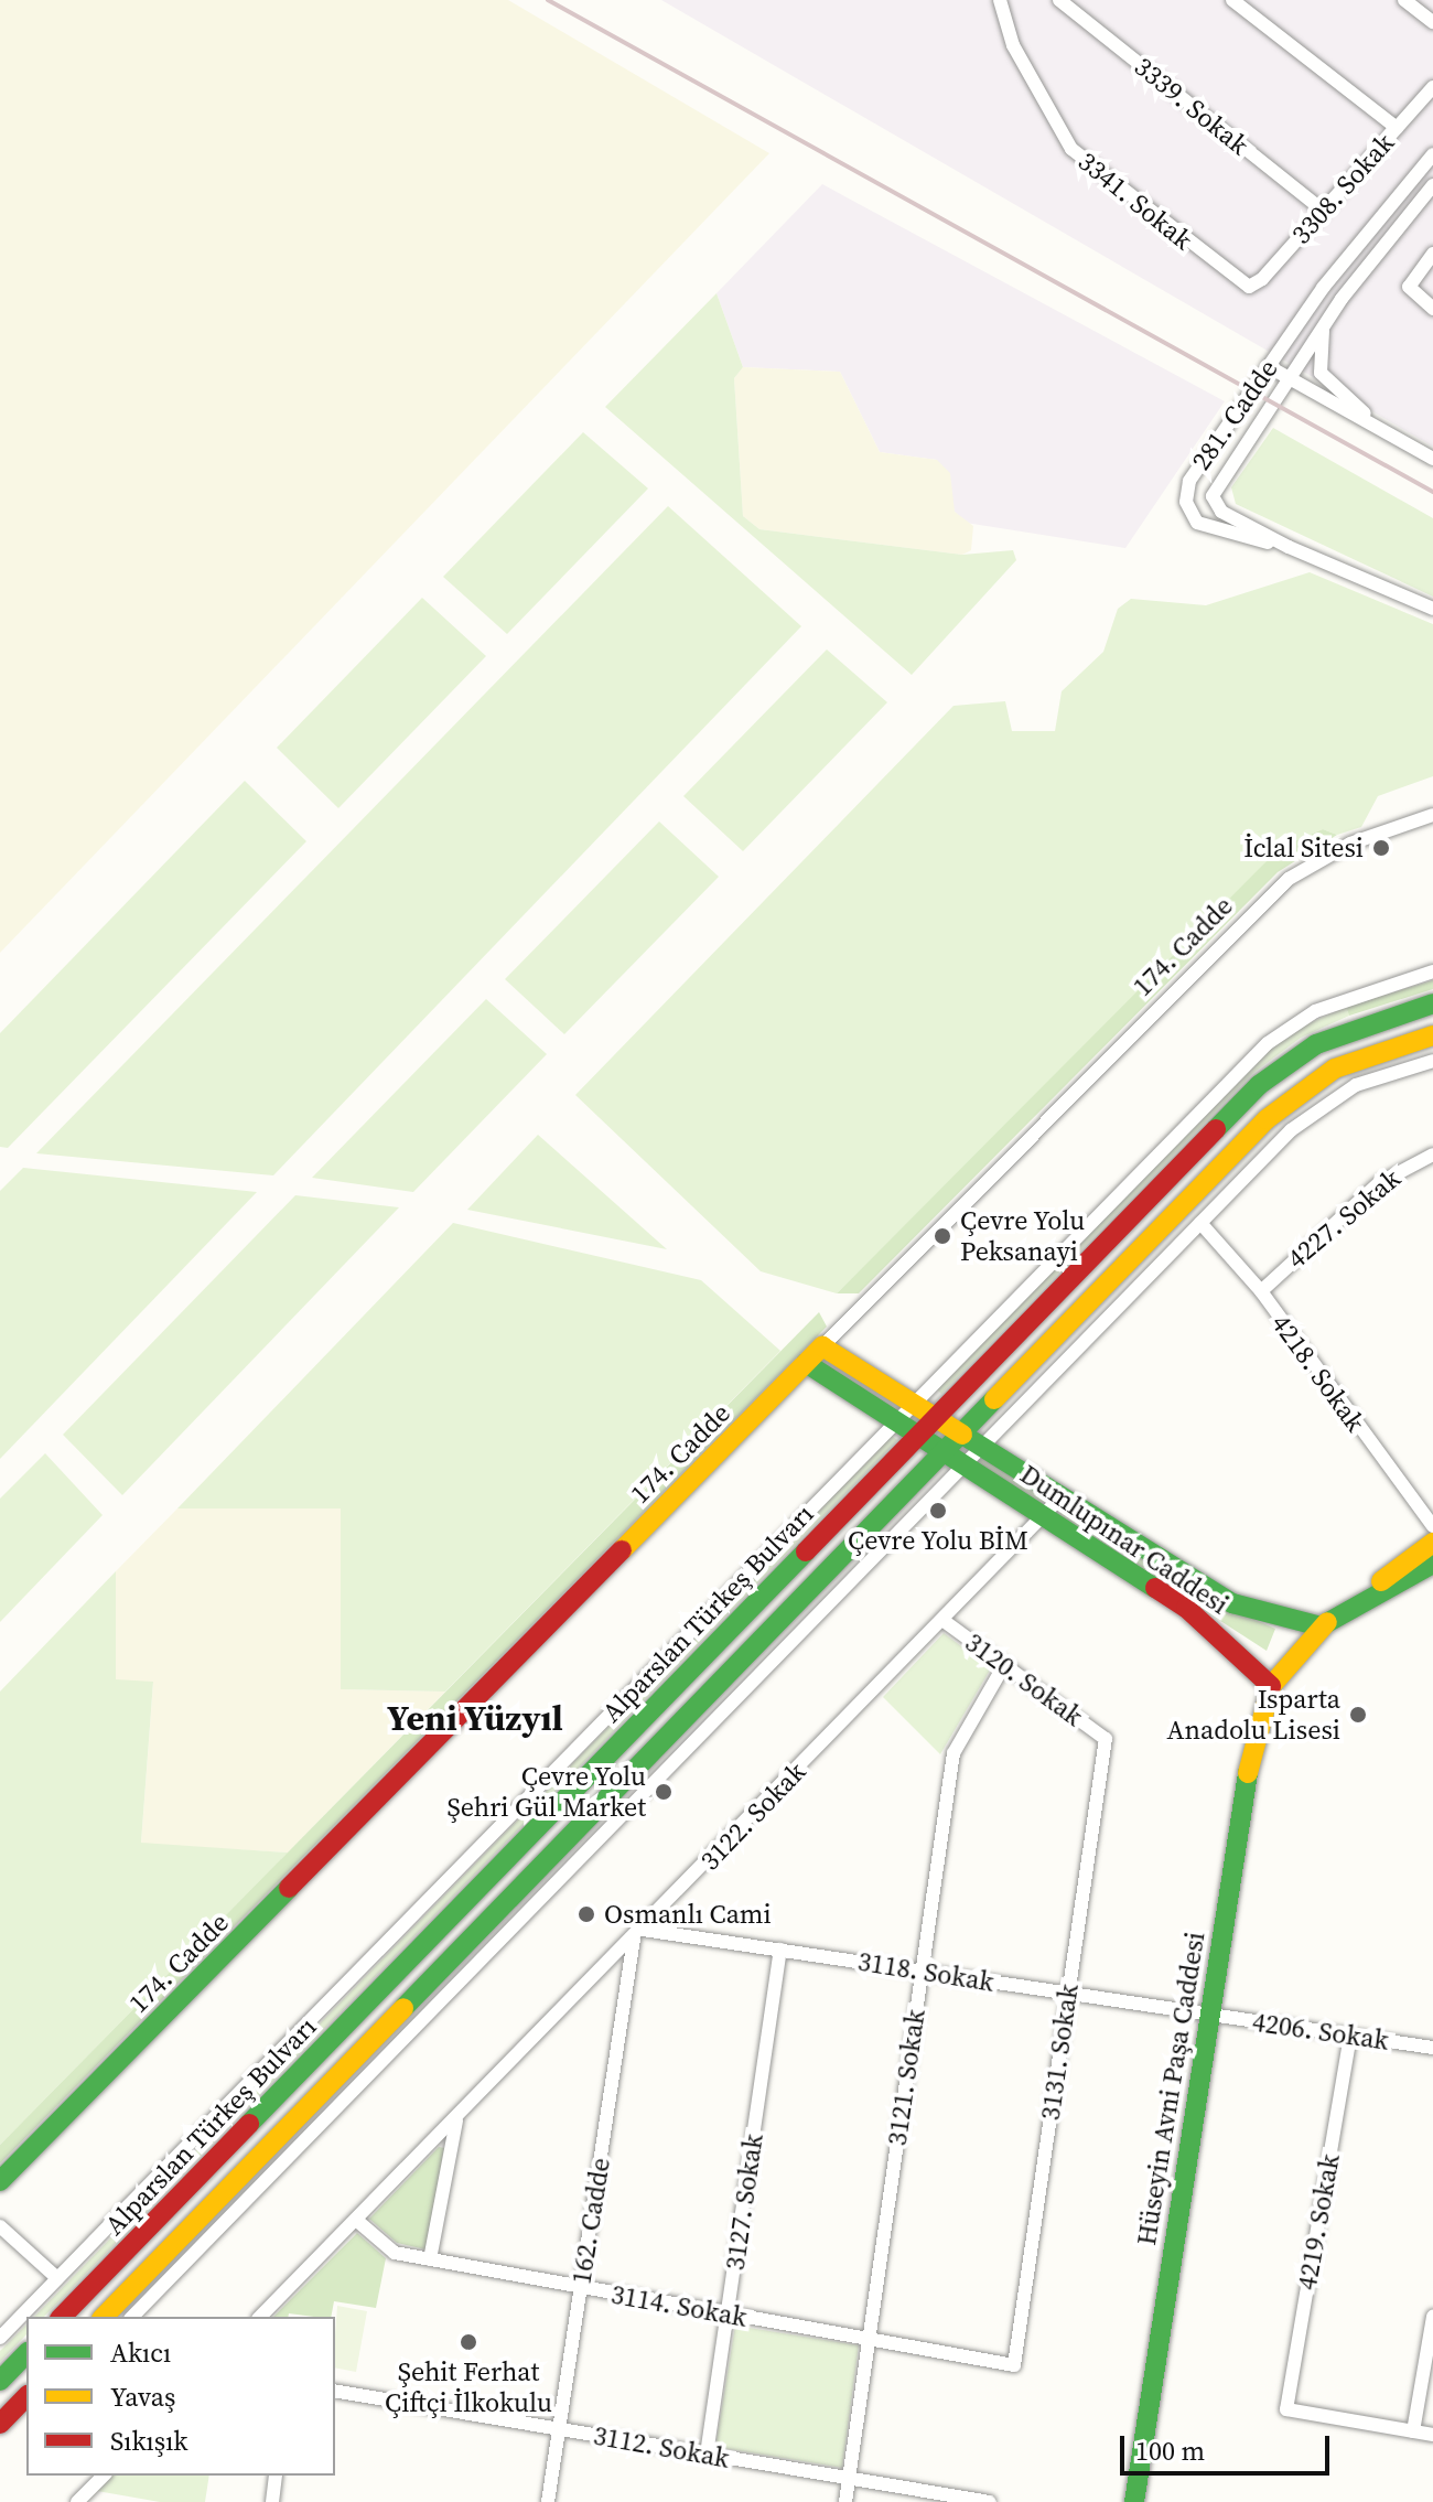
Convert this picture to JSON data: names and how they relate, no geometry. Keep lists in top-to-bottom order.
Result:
{
  "streets": {
    "main road": [
      "174. Cadde",
      "Dumlupınar Caddesi",
      "Alparslan Türkeş Bulvarı",
      "Hüseyin Avni Paşa Caddesi"
    ],
    "street": [
      "3339. Sokak",
      "3308. Sokak",
      "3341. Sokak",
      "281. Cadde",
      "4227. Sokak",
      "4218. Sokak",
      "3120. Sokak",
      "3122. Sokak",
      "3118. Sokak",
      "4206. Sokak",
      "3131. Sokak",
      "3121. Sokak",
      "3127. Sokak",
      "162. Cadde",
      "4219. Sokak",
      "3114. Sokak",
      "3112. Sokak"
    ]
  },
  "crossings": [
    ["3339. Sokak", "3308. Sokak"],
    ["3308. Sokak", "3341. Sokak"],
    ["174. Cadde", "Dumlupınar Caddesi"],
    ["4227. Sokak", "4218. Sokak"],
    ["Dumlupınar Caddesi", "Alparslan Türkeş Bulvarı"],
    ["Dumlupınar Caddesi", "3122. Sokak"],
    ["Dumlupınar Caddesi", "Hüseyin Avni Paşa Caddesi"],
    ["3120. Sokak", "3122. Sokak"],
    ["3120. Sokak", "3131. Sokak"],
    ["3120. Sokak", "3121. Sokak"],
    ["3122. Sokak", "3118. Sokak"],
    ["3122. Sokak", "162. Cadde"],
    ["3122. Sokak", "3114. Sokak"],
    ["3118. Sokak", "4206. Sokak"],
    ["3118. Sokak", "3131. Sokak"],
    ["3118. Sokak", "3121. Sokak"],
    ["3118. Sokak", "Hüseyin Avni Paşa Caddesi"],
    ["3118. Sokak", "3127. Sokak"],
    ["3118. Sokak", "162. Cadde"],
    ["4206. Sokak", "Hüseyin Avni Paşa Caddesi"],
    ["4206. Sokak", "4219. Sokak"],
    ["3131. Sokak", "3114. Sokak"],
    ["3121. Sokak", "3114. Sokak"],
    ["3121. Sokak", "3112. Sokak"],
    ["3127. Sokak", "3114. Sokak"],
    ["3127. Sokak", "3112. Sokak"],
    ["162. Cadde", "3114. Sokak"],
    ["162. Cadde", "3112. Sokak"]
  ],
  "districts": ["Yeni Yüzyıl"],
  "places": [
    "İclal Sitesi",
    "Çevre Yolu Peksanayi",
    "Çevre Yolu BİM",
    "Isparta Anadolu Lisesi",
    "Çevre Yolu Şehri Gül Market",
    "Osmanlı Cami",
    "Şehit Ferhat Çiftçi İlkokulu"
  ],
  "legend": ["Akıcı", "Yavaş", "Sıkışık"],
  "scale_bar": "100 m"
}
